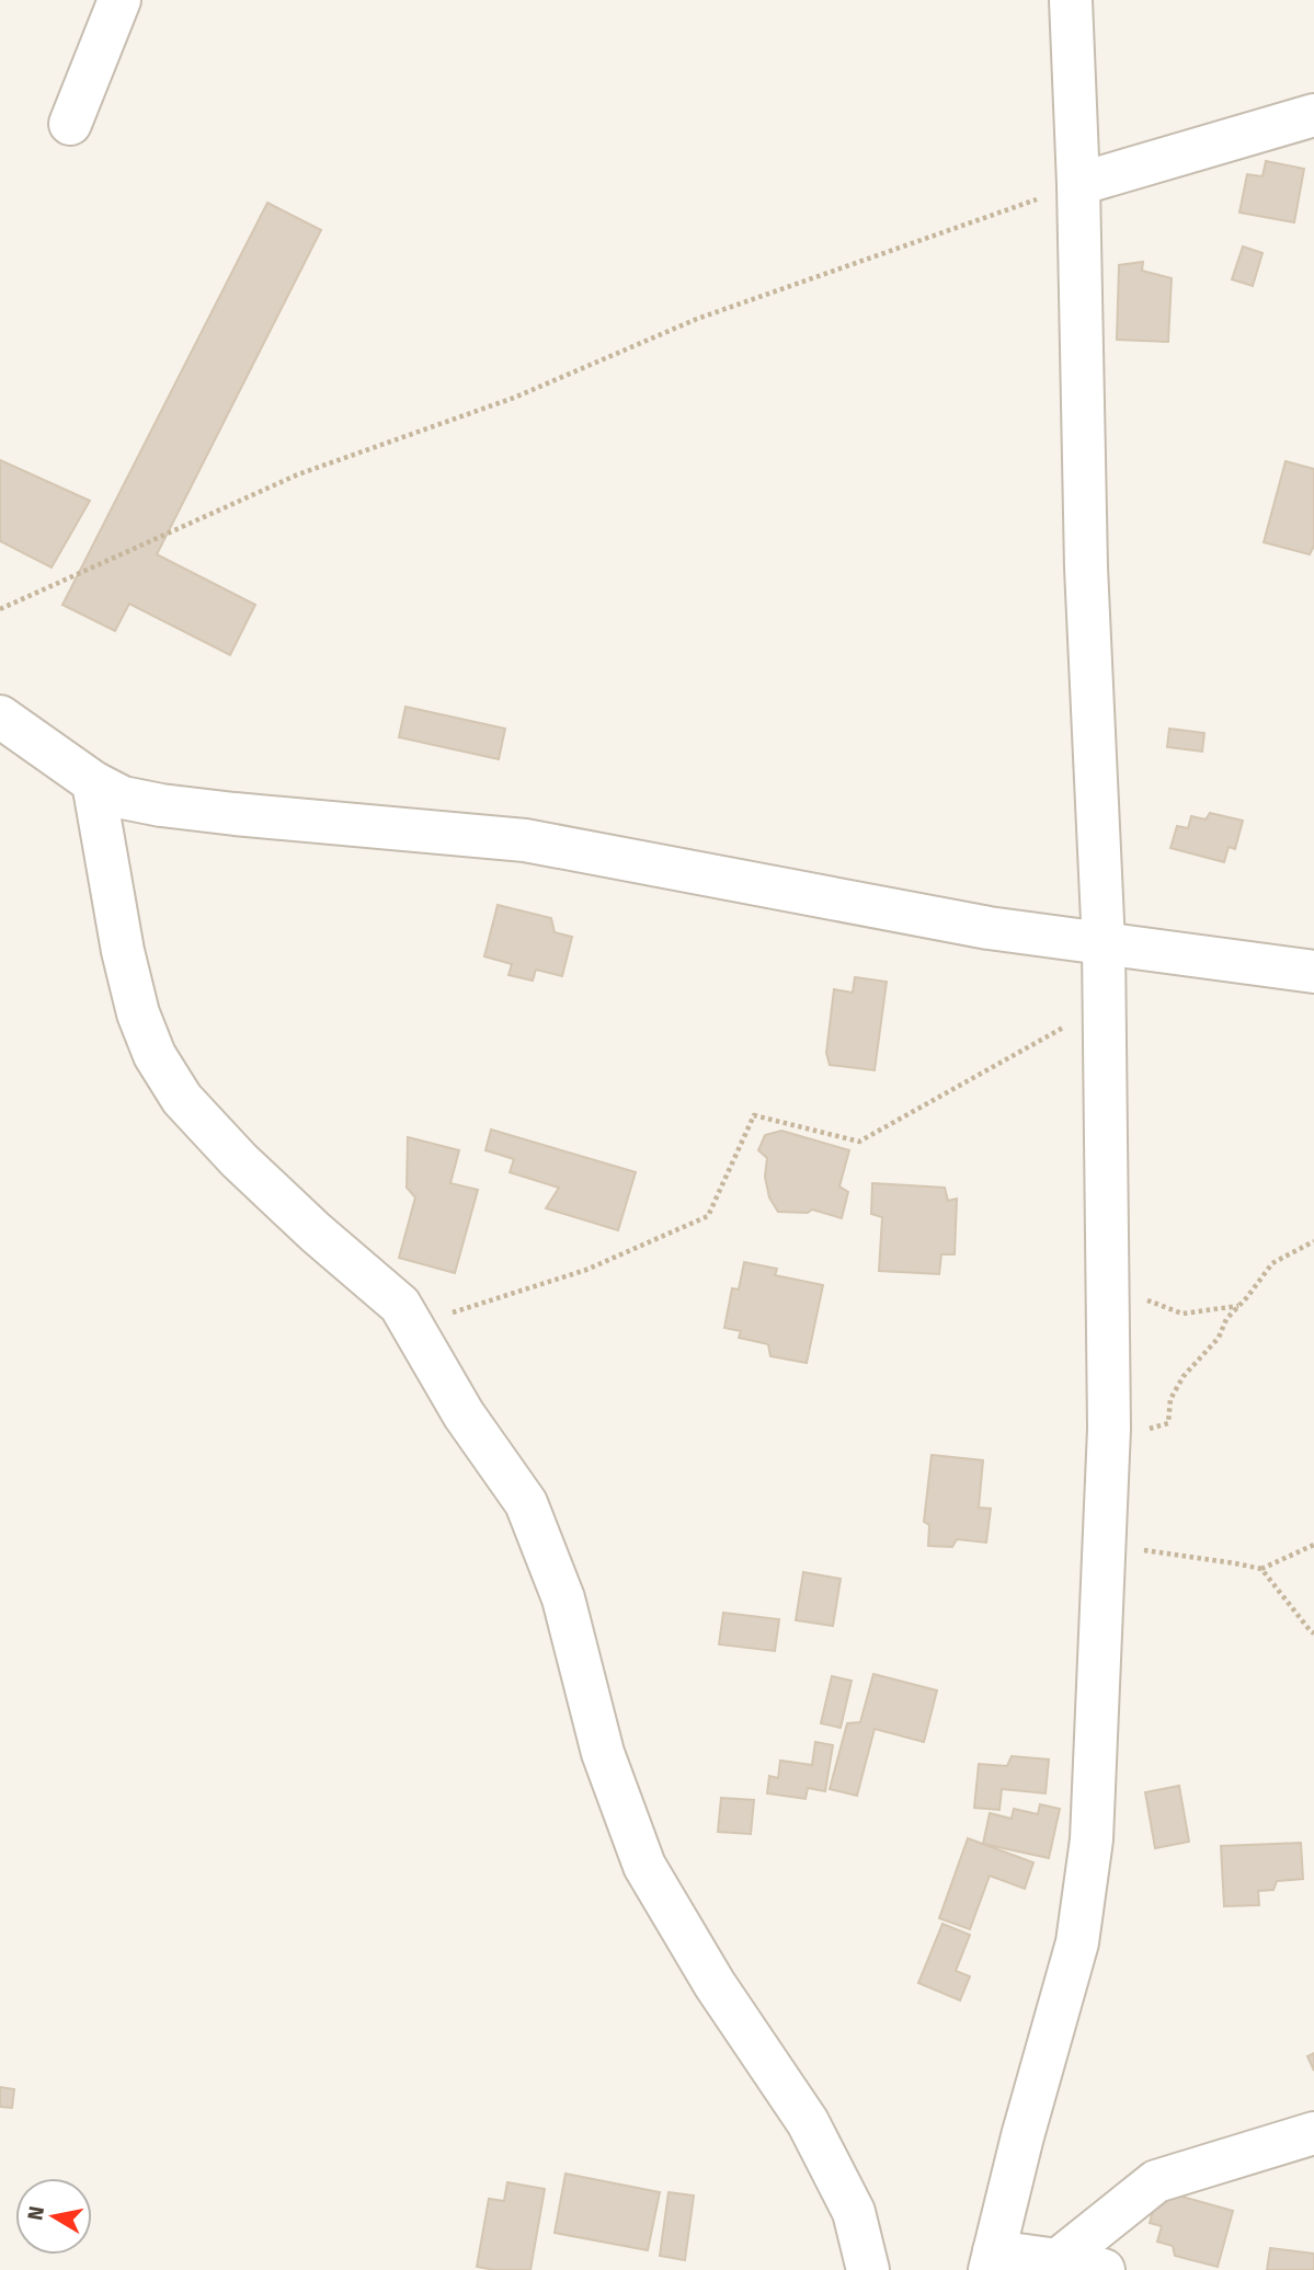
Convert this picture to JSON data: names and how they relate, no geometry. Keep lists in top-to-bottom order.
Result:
{
  "north": "left"
}
